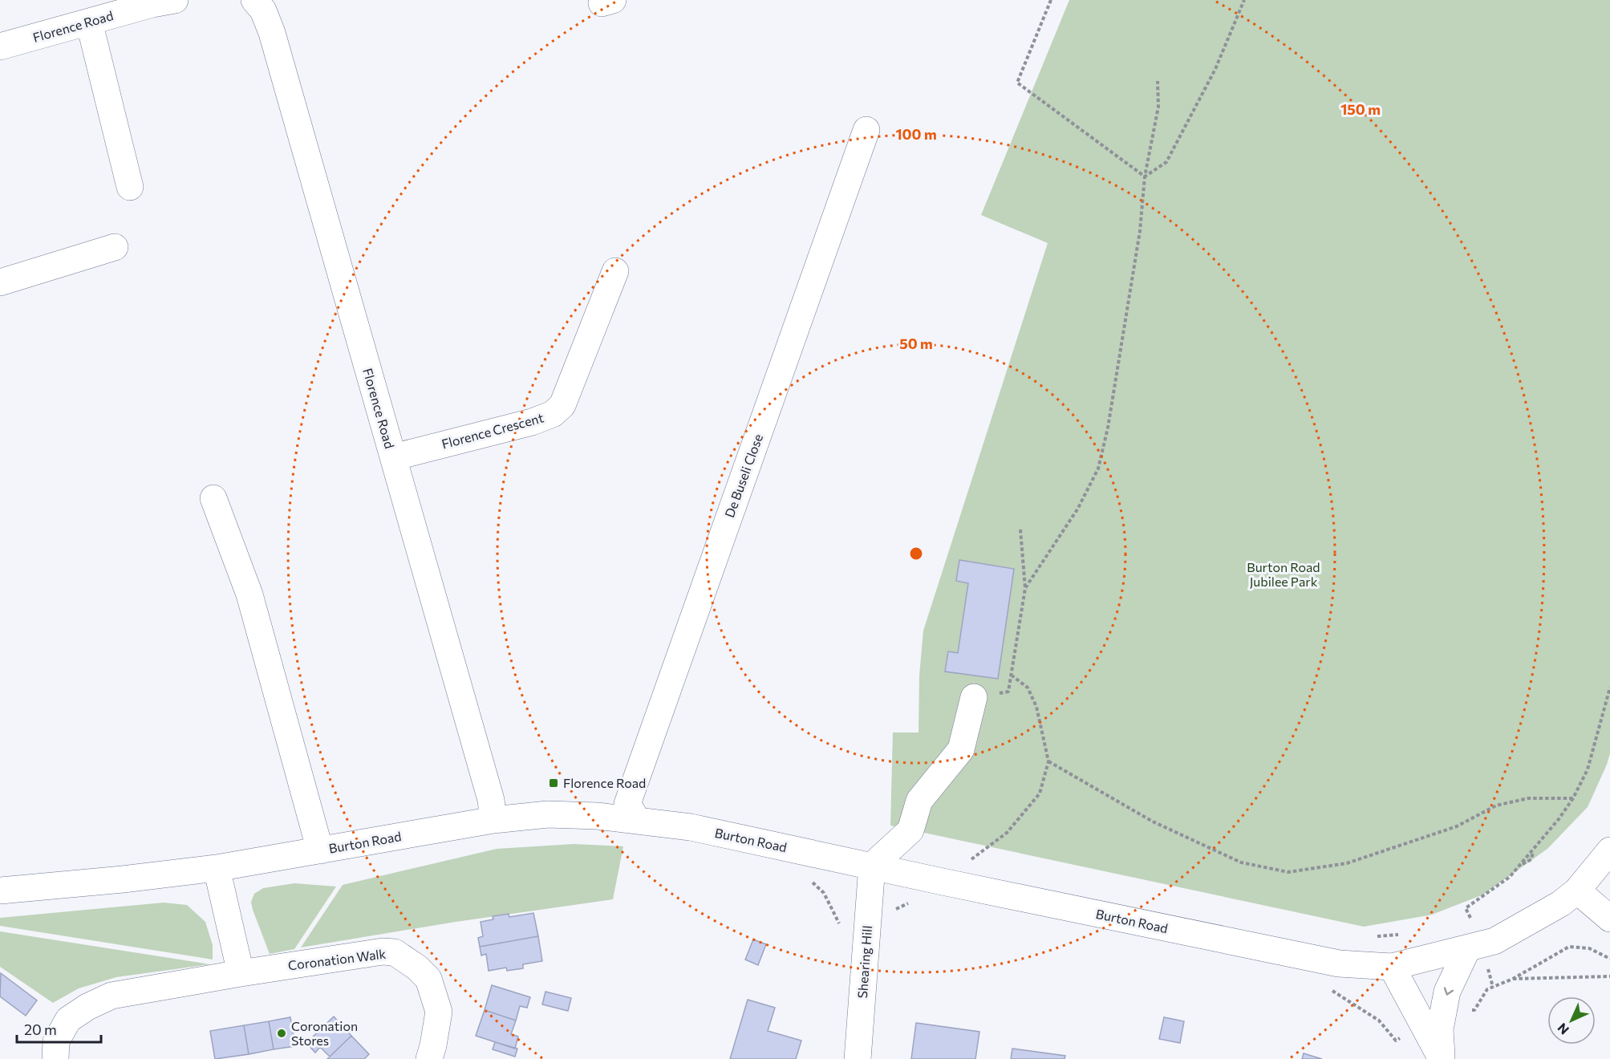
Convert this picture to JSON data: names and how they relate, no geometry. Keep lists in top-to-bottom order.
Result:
{
  "streets": {
    "street": [
      "Florence Road",
      "Florence Crescent",
      "De Buseli Close",
      "Burton Road",
      "Coronation Walk",
      "Shearing Hill"
    ]
  },
  "crossings": [
    ["Florence Road", "Florence Crescent"],
    ["Florence Road", "Burton Road"],
    ["De Buseli Close", "Burton Road"],
    ["Burton Road", "Shearing Hill"]
  ],
  "parks": ["Burton Road Jubilee Park"],
  "places": {
    "transit": ["Florence Road"],
    "other": ["Coronation Stores"]
  },
  "scale_bar": "20 m",
  "north": "bottom left",
  "rings": ["150 m", "100 m", "50 m"]
}
